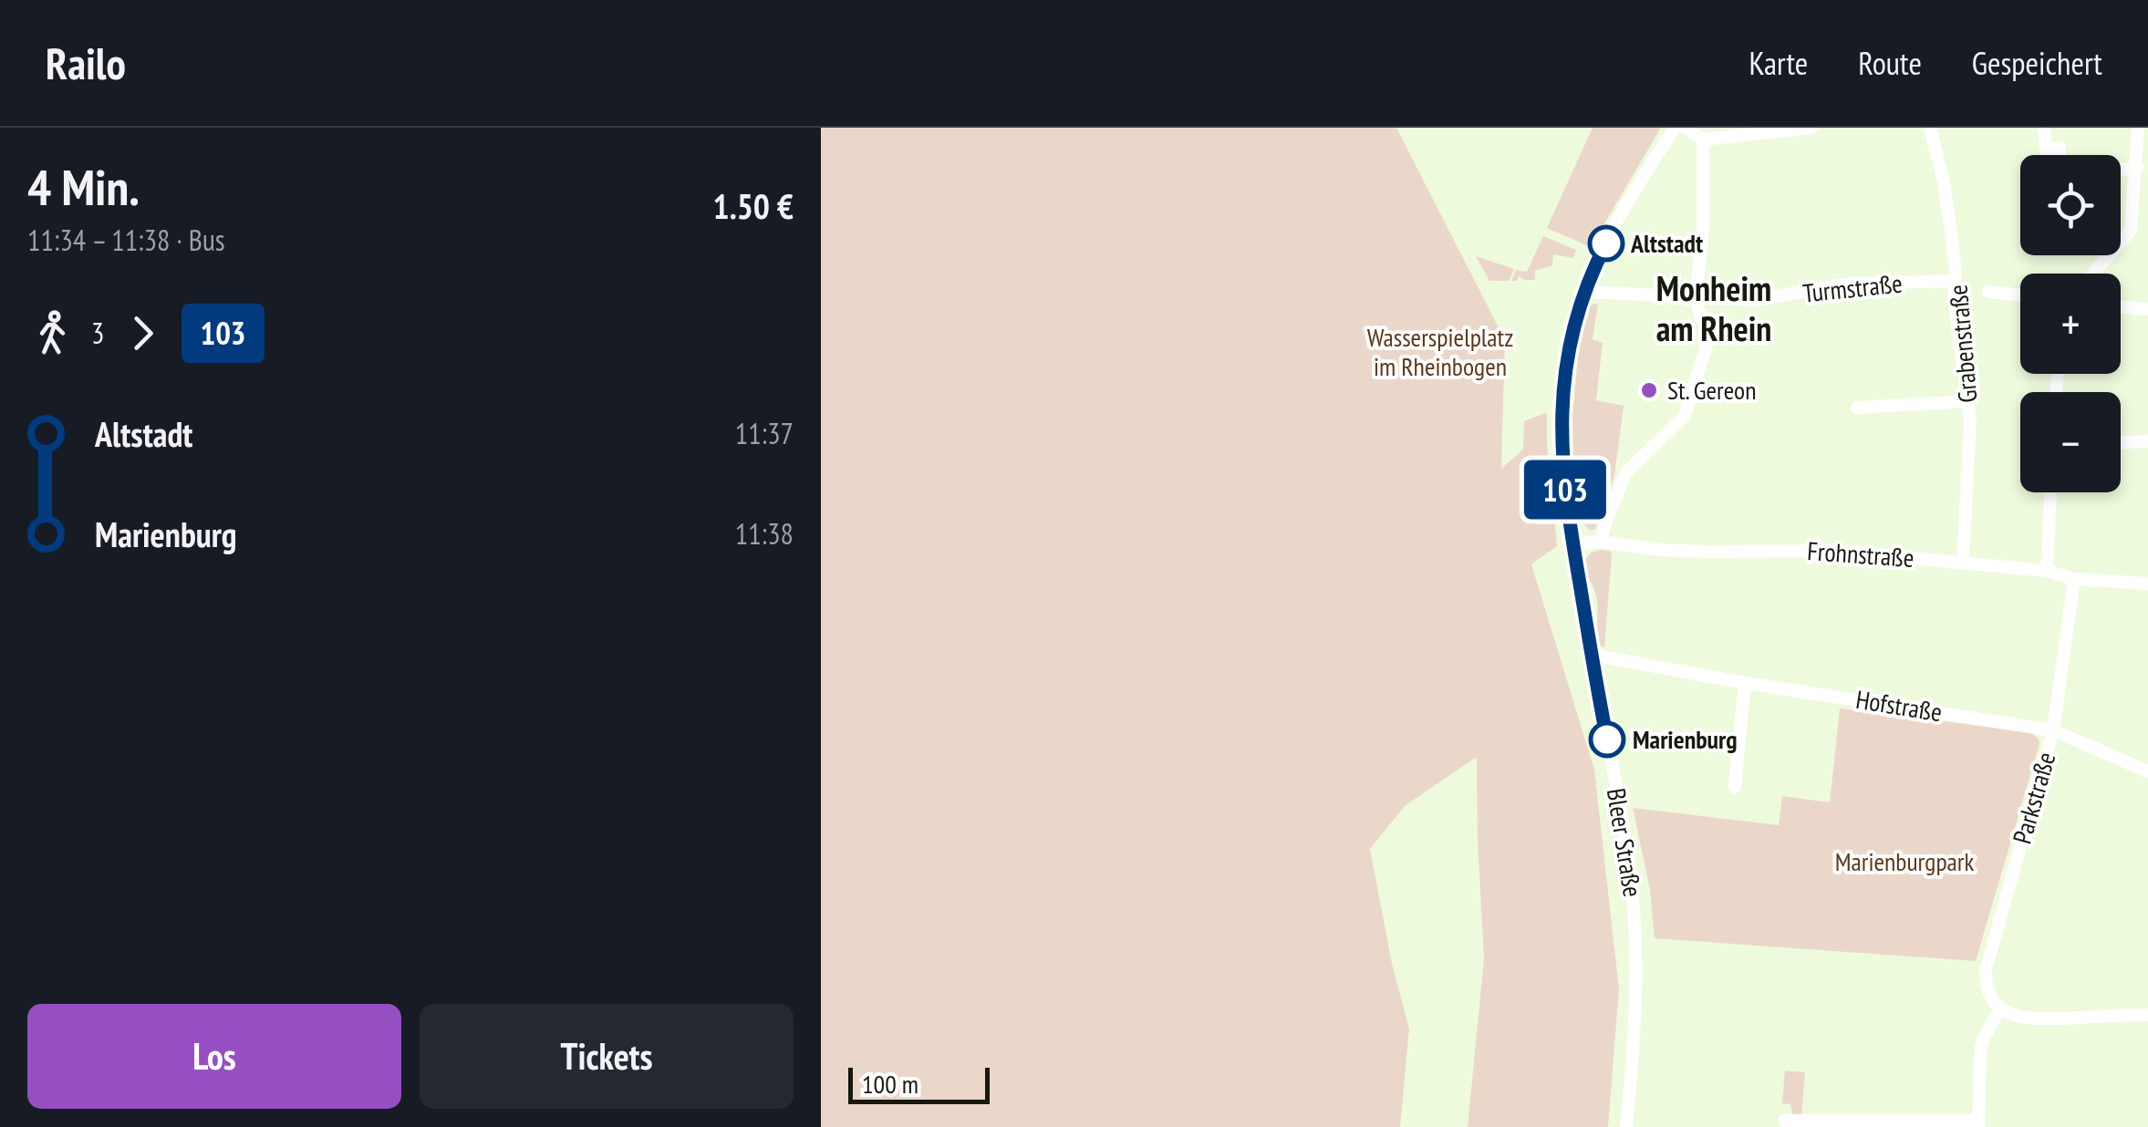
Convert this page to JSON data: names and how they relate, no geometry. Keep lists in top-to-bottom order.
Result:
{
  "streets": {
    "street": [
      "Turmstraße",
      "Grabenstraße",
      "Frohnstraße",
      "Hofstraße",
      "Parkstraße",
      "Bleer Straße"
    ]
  },
  "crossings": [
    ["Turmstraße", "Grabenstraße"],
    ["Turmstraße", "Bleer Straße"],
    ["Grabenstraße", "Frohnstraße"],
    ["Frohnstraße", "Parkstraße"],
    ["Frohnstraße", "Bleer Straße"],
    ["Hofstraße", "Parkstraße"],
    ["Hofstraße", "Bleer Straße"]
  ],
  "districts": ["Monheim am Rhein"],
  "parks": ["Wasserspielplatz im Rheinbogen", "Marienburgpark"],
  "places": ["Altstadt", "St. Gereon", "Marienburg"],
  "lines": ["bus line 103"],
  "scale_bar": "100 m",
  "page": {
    "header": "Railo",
    "nav": ["Karte", "Route", "Gespeichert"],
    "heading": ["4 Min.", "11:34 – 11:38 · Bus", "1.50 €"],
    "on_map": "103",
    "map_buttons": ["+", "−"],
    "legs": ["3", "103"],
    "list": [
      {
        "name": "Altstadt",
        "value": "11:37"
      },
      {
        "name": "Marienburg",
        "value": "11:38"
      }
    ],
    "buttons": ["Los", "Tickets"],
    "scale": "100 m"
  }
}
